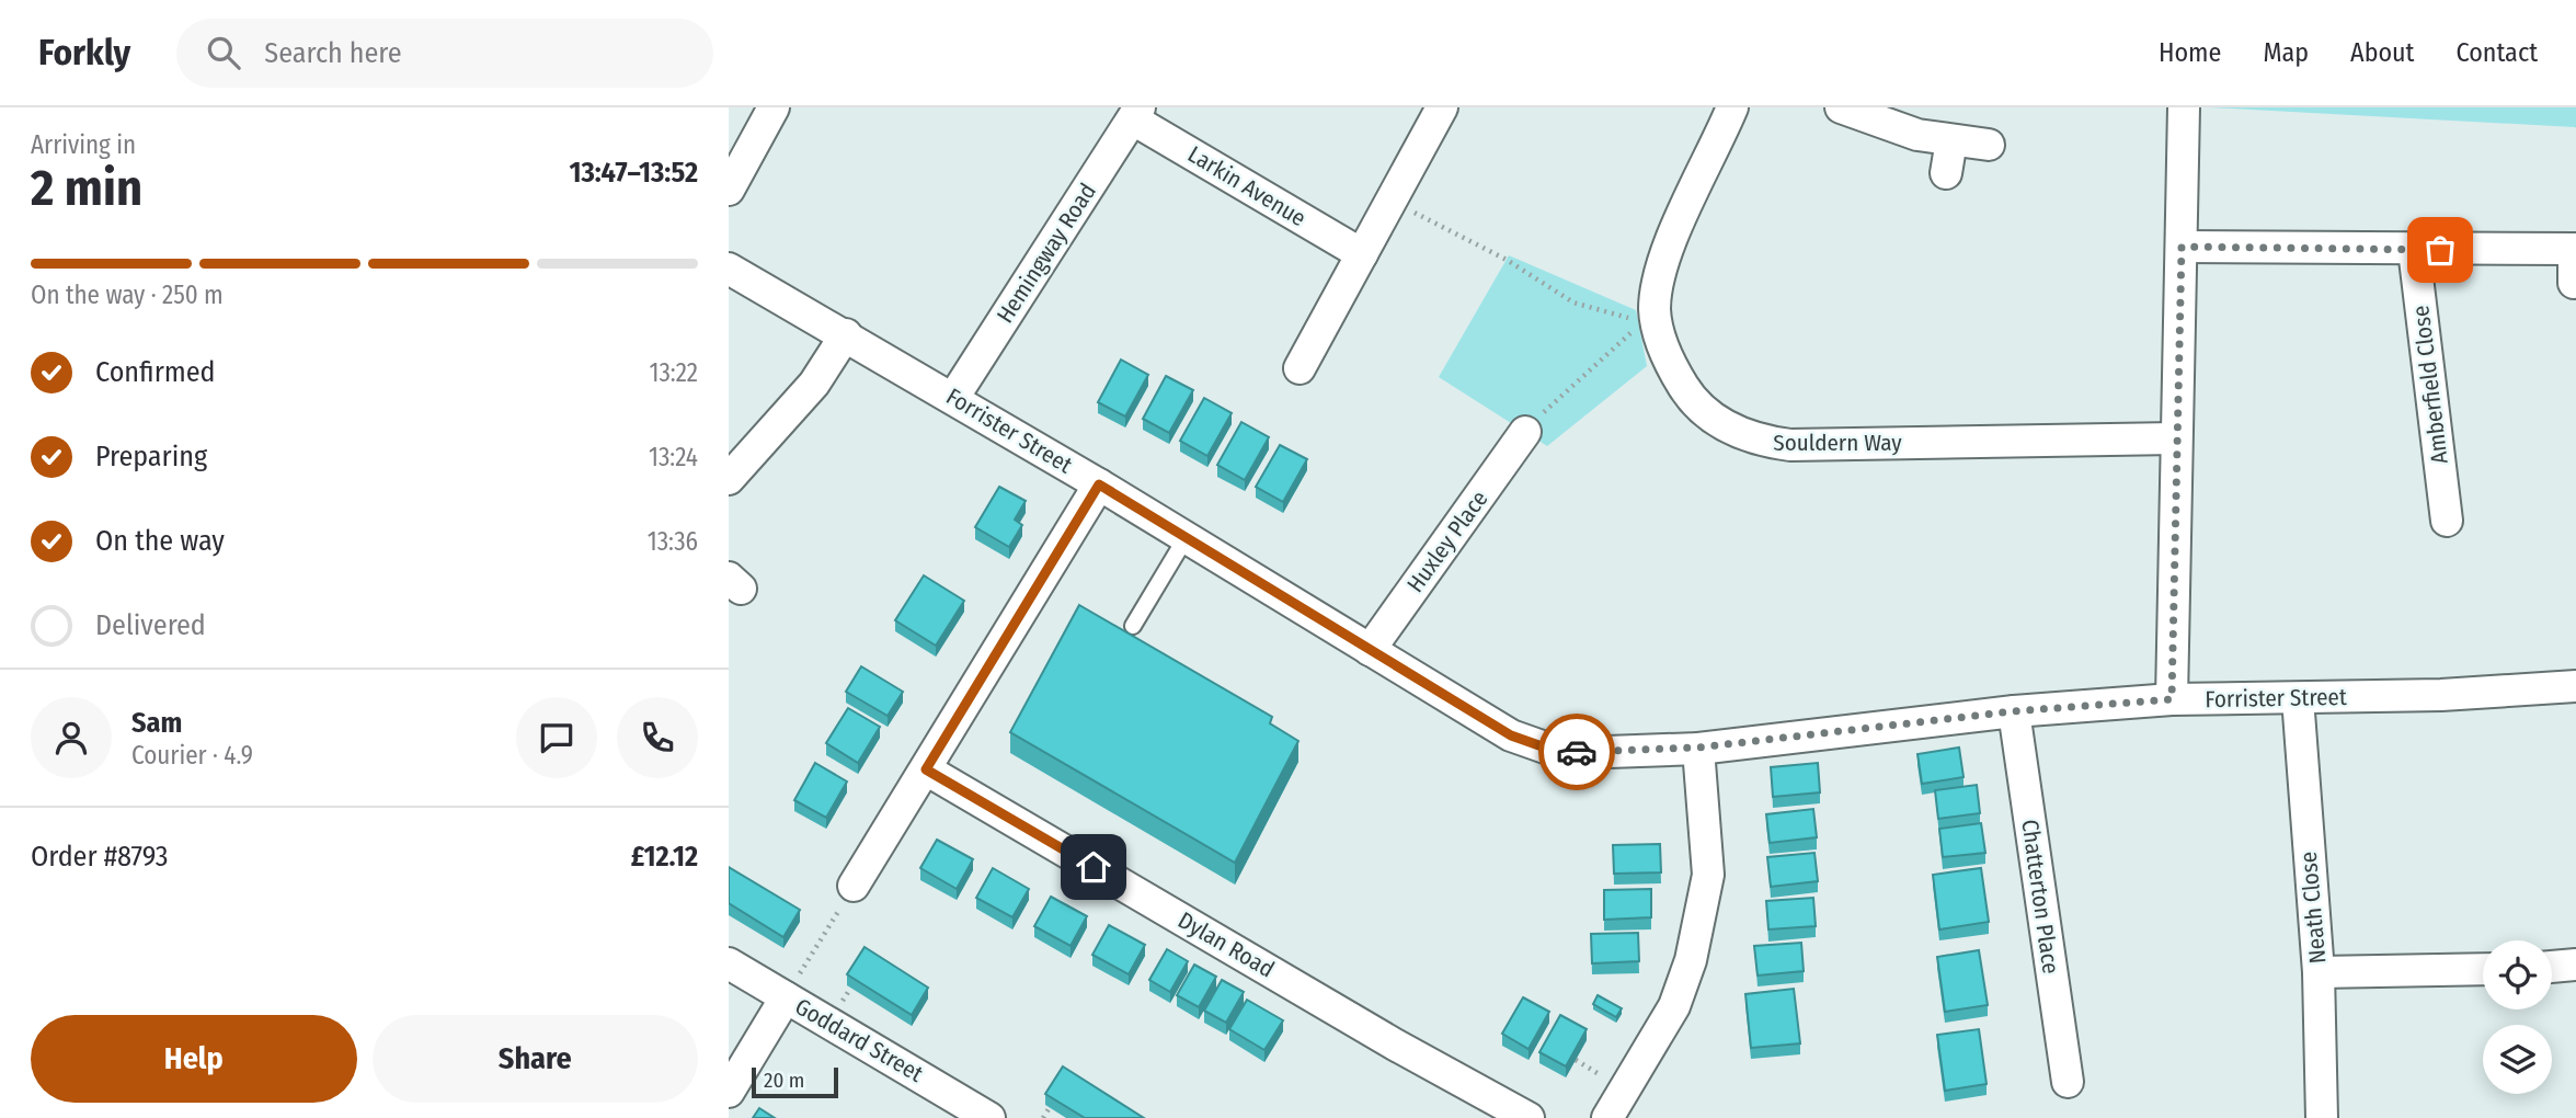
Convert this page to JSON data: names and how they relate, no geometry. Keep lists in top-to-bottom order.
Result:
{
  "streets": {
    "street": [
      "Larkin Avenue",
      "Hemingway Road",
      "Amberfield Close",
      "Forrister Street",
      "Souldern Way",
      "Huxley Place",
      "Chatterton Place",
      "Neath Close",
      "Dylan Road",
      "Goddard Street"
    ]
  },
  "crossings": [
    ["Larkin Avenue", "Hemingway Road"],
    ["Hemingway Road", "Forrister Street"],
    ["Forrister Street", "Huxley Place"],
    ["Forrister Street", "Chatterton Place"],
    ["Forrister Street", "Neath Close"]
  ],
  "scale_bar": "20 m",
  "page": {
    "header": "Forkly",
    "search": "Search here",
    "nav": [
      "Home",
      "Map",
      "About",
      "Contact"
    ],
    "heading": ["2 min", "Arriving in", "13:47–13:52"],
    "panel": [
      "Sam",
      "Courier · 4.9",
      "Order #8793",
      "£12.12"
    ],
    "bar": "On the way · 250 m",
    "list": [
      ["Confirmed", "13:22"],
      ["Preparing", "13:24"],
      ["On the way", "13:36"],
      "Delivered"
    ],
    "buttons": ["Help", "Share"],
    "scale": "20 m"
  }
}
